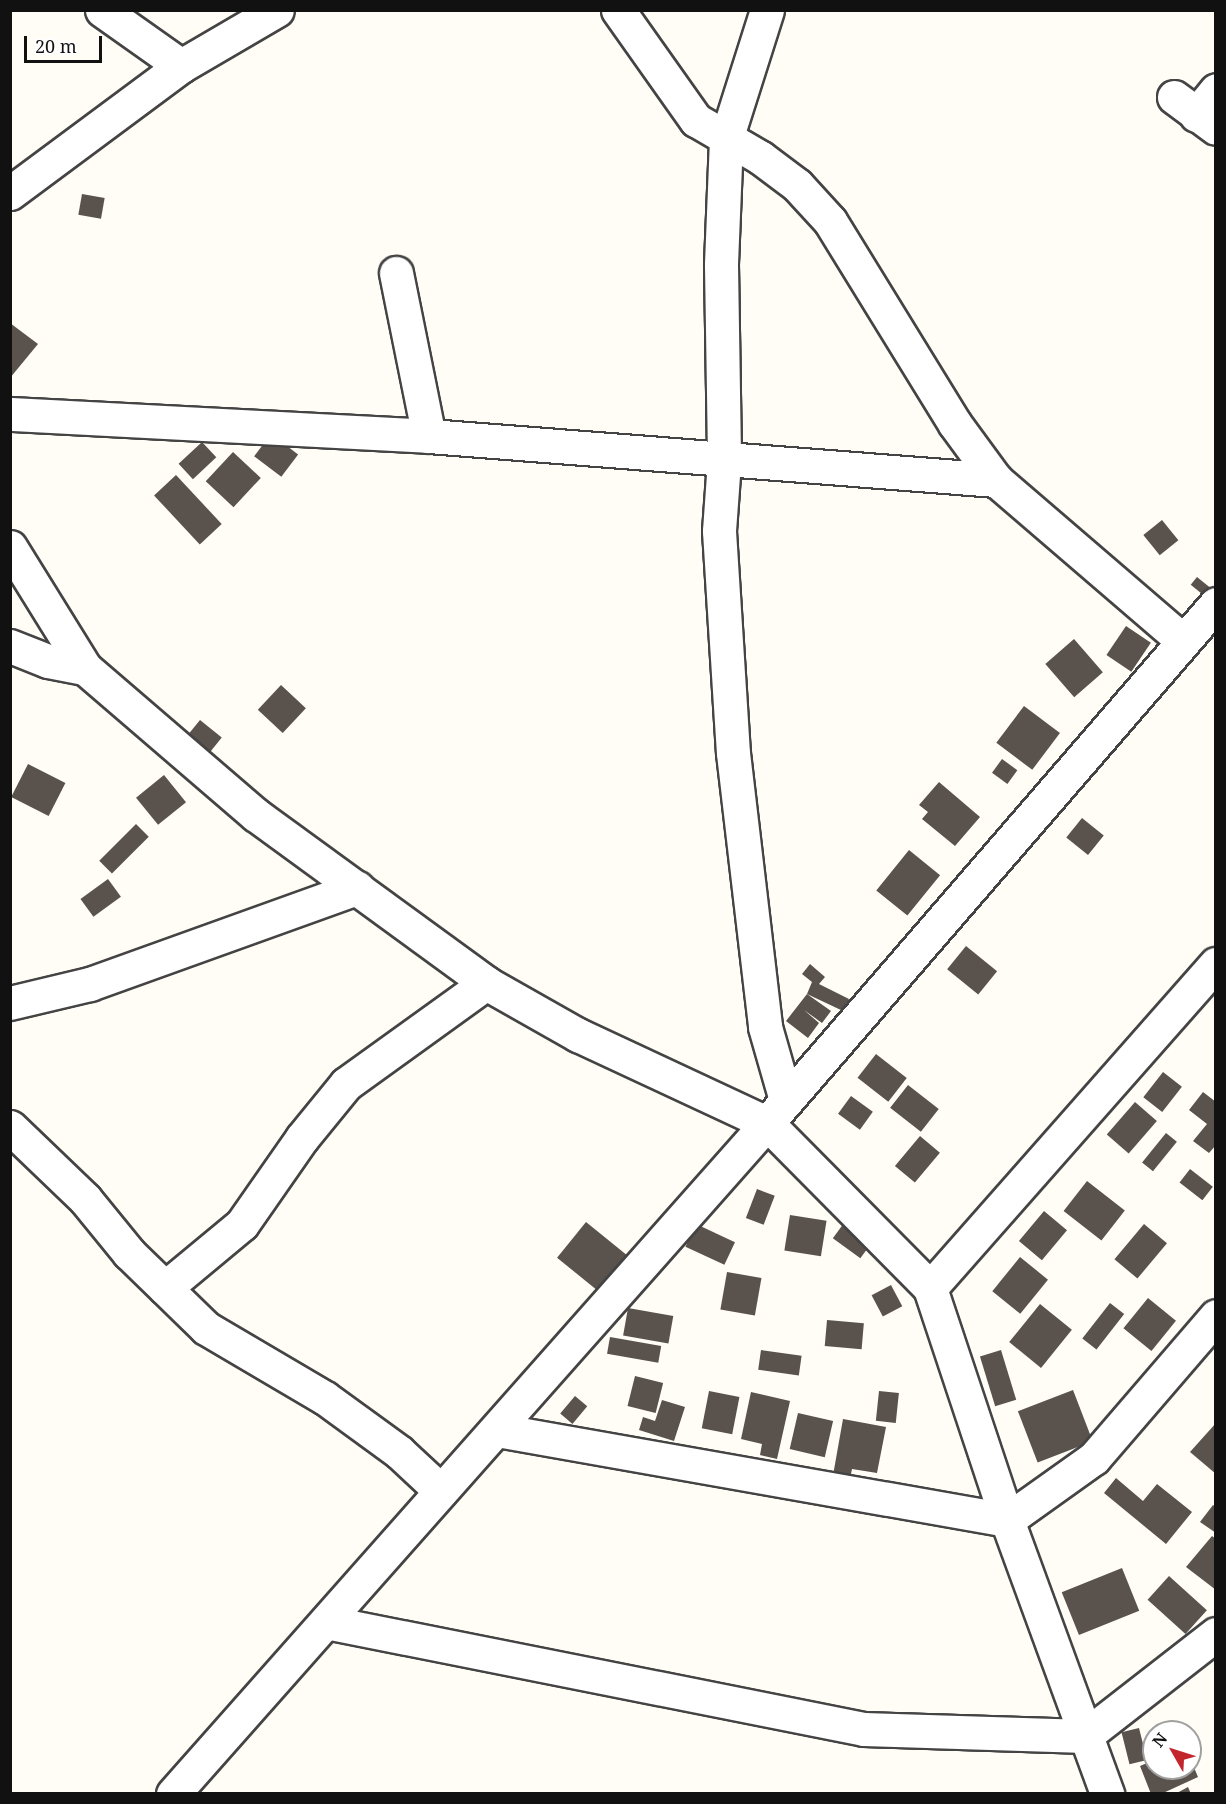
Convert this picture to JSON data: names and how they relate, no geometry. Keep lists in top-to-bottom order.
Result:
{
  "scale_bar": "20 m",
  "north": "top left"
}
